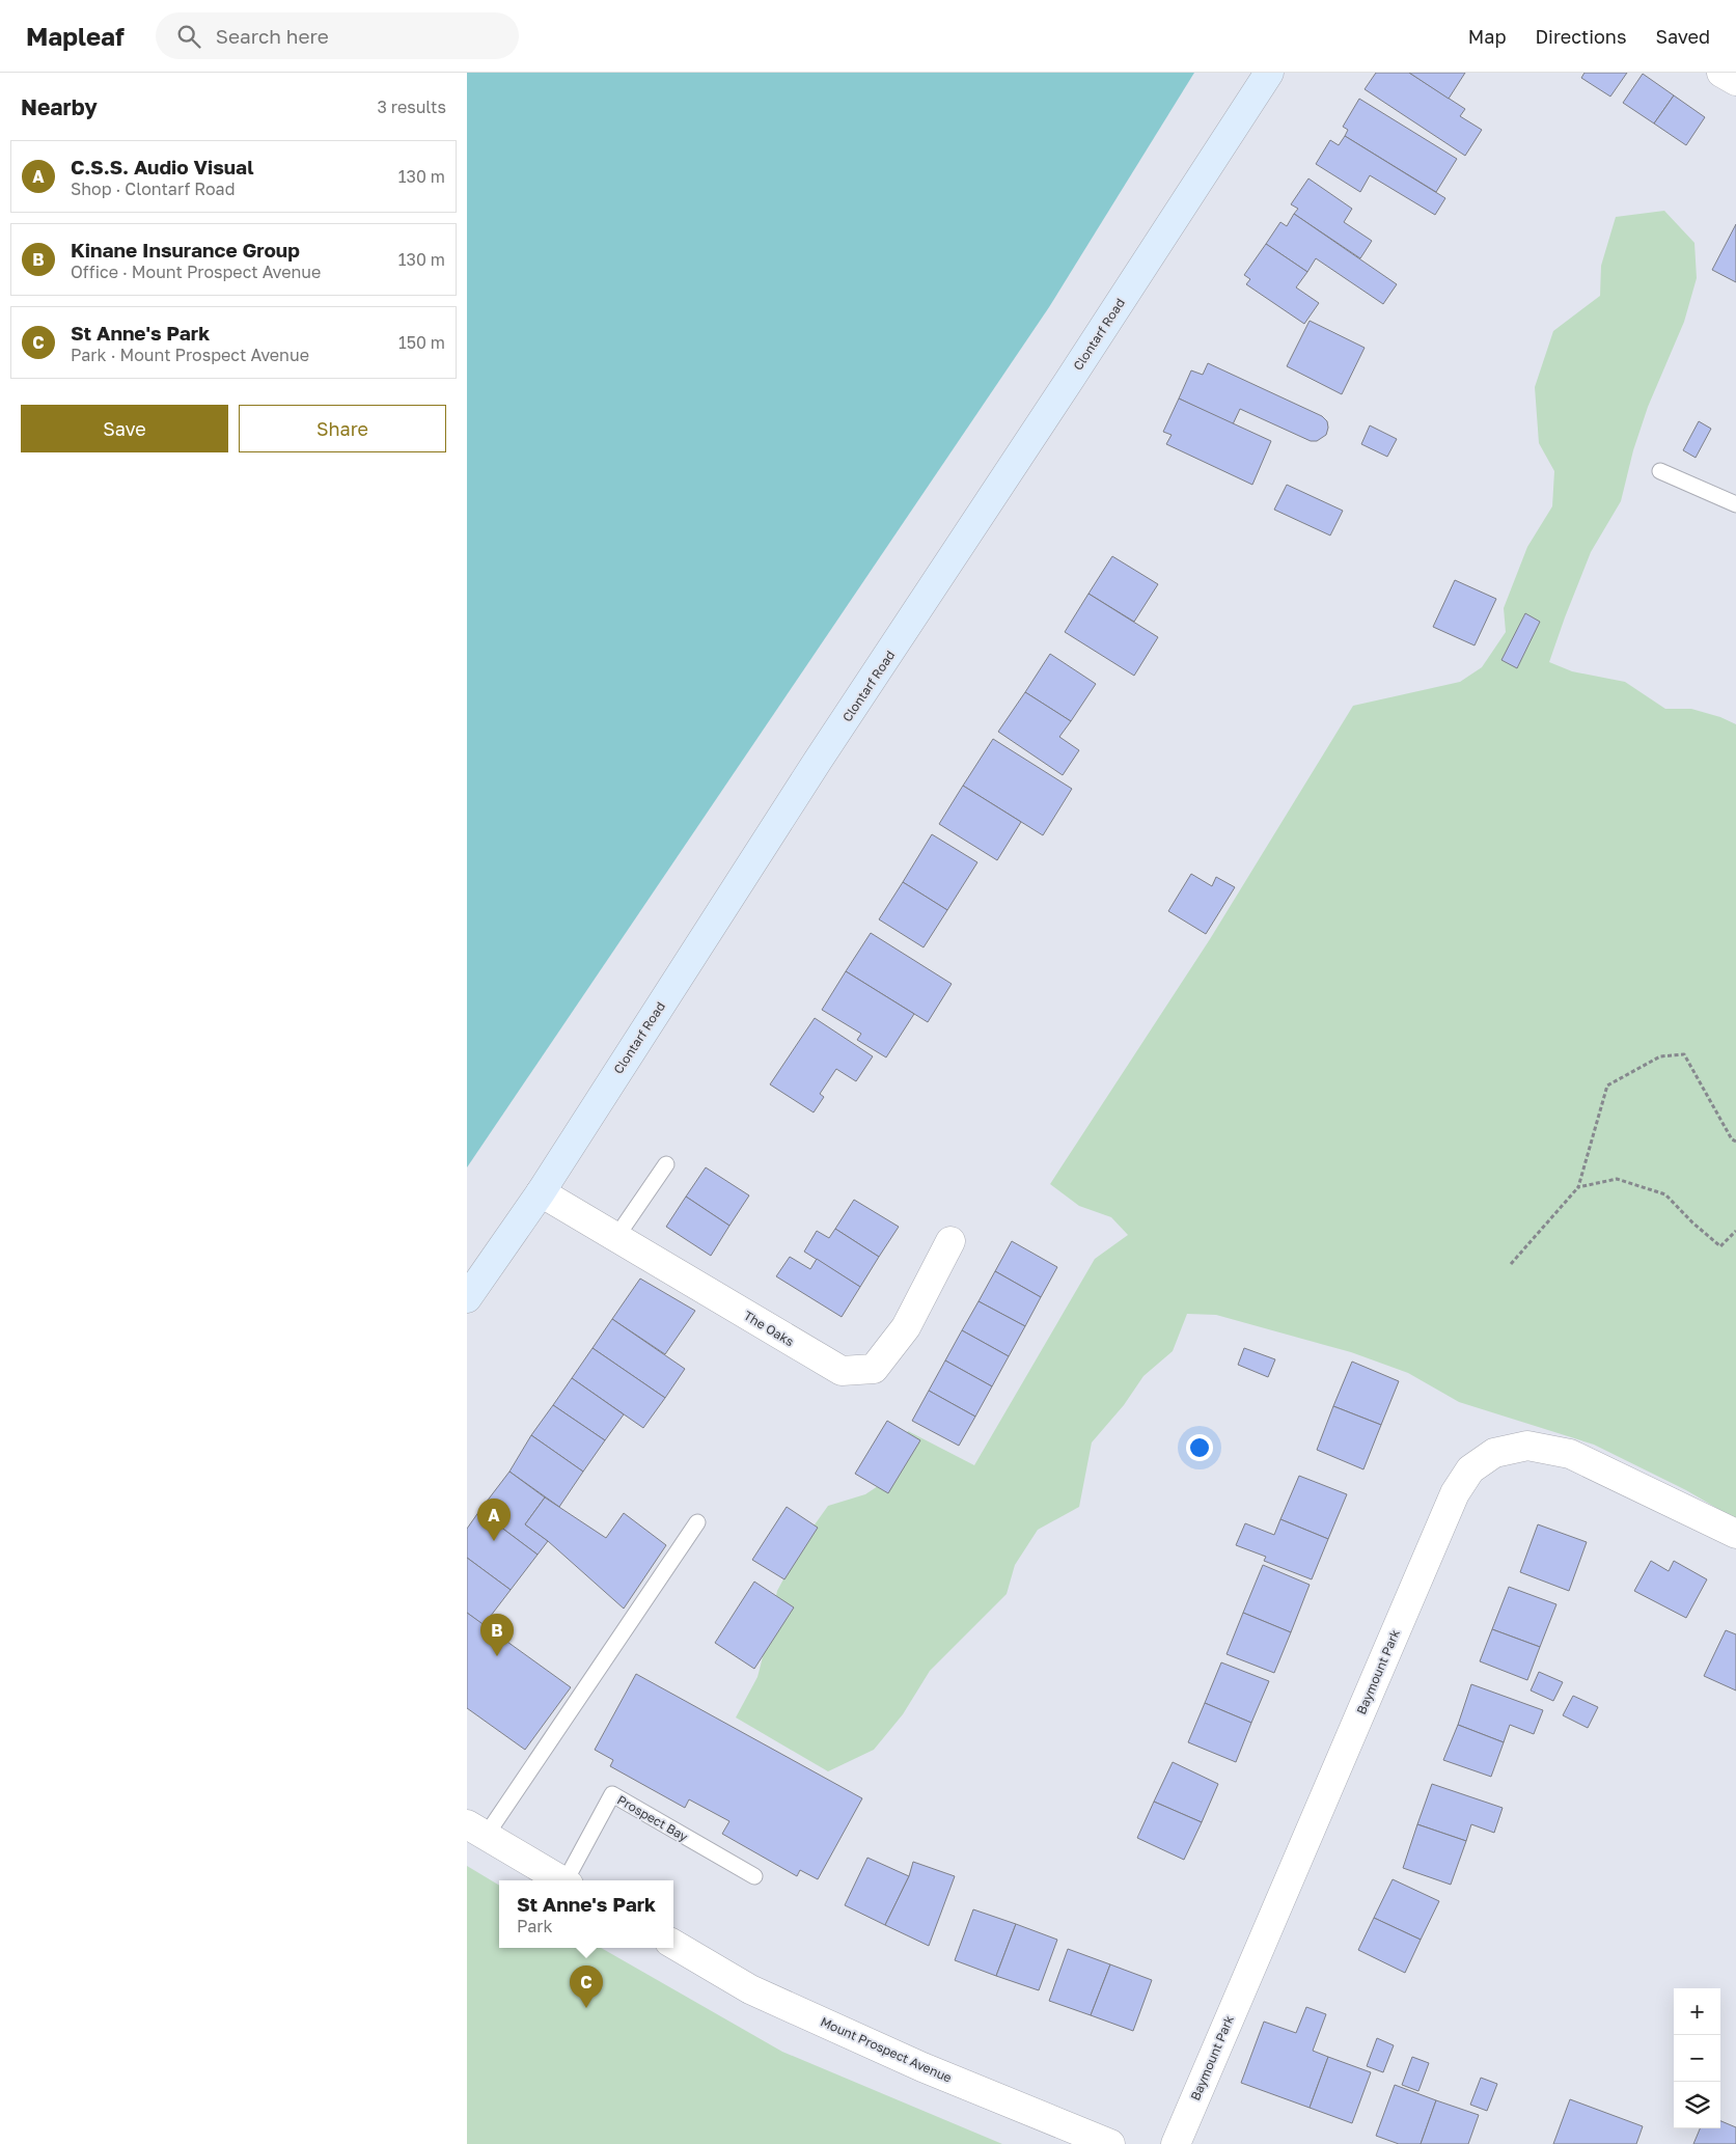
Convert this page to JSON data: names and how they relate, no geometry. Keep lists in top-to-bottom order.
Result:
{
  "streets": {
    "main road": ["Clontarf Road"],
    "street": ["The Oaks", "Baymount Park", "Mount Prospect Avenue"],
    "lane": ["Prospect Bay"]
  },
  "crossings": [
    ["Clontarf Road", "The Oaks"]
  ],
  "page": {
    "header": "Mapleaf",
    "search": "Search here",
    "nav": ["Map", "Directions", "Saved"],
    "heading": ["Nearby", "3 results"],
    "list": [
      {
        "mark": "A",
        "name": "C.S.S. Audio Visual",
        "note": "Shop · Clontarf Road",
        "value": "130 m"
      },
      {
        "mark": "B",
        "name": "Kinane Insurance Group",
        "note": "Office · Mount Prospect Avenue",
        "value": "130 m"
      },
      {
        "mark": "C",
        "name": "St Anne's Park",
        "note": "Park · Mount Prospect Avenue",
        "value": "150 m"
      }
    ],
    "buttons": ["Save", "Share"],
    "pins": ["A", "B", "C"],
    "popup": ["St Anne's Park", "Park"],
    "map_buttons": ["+", "−"]
  }
}
